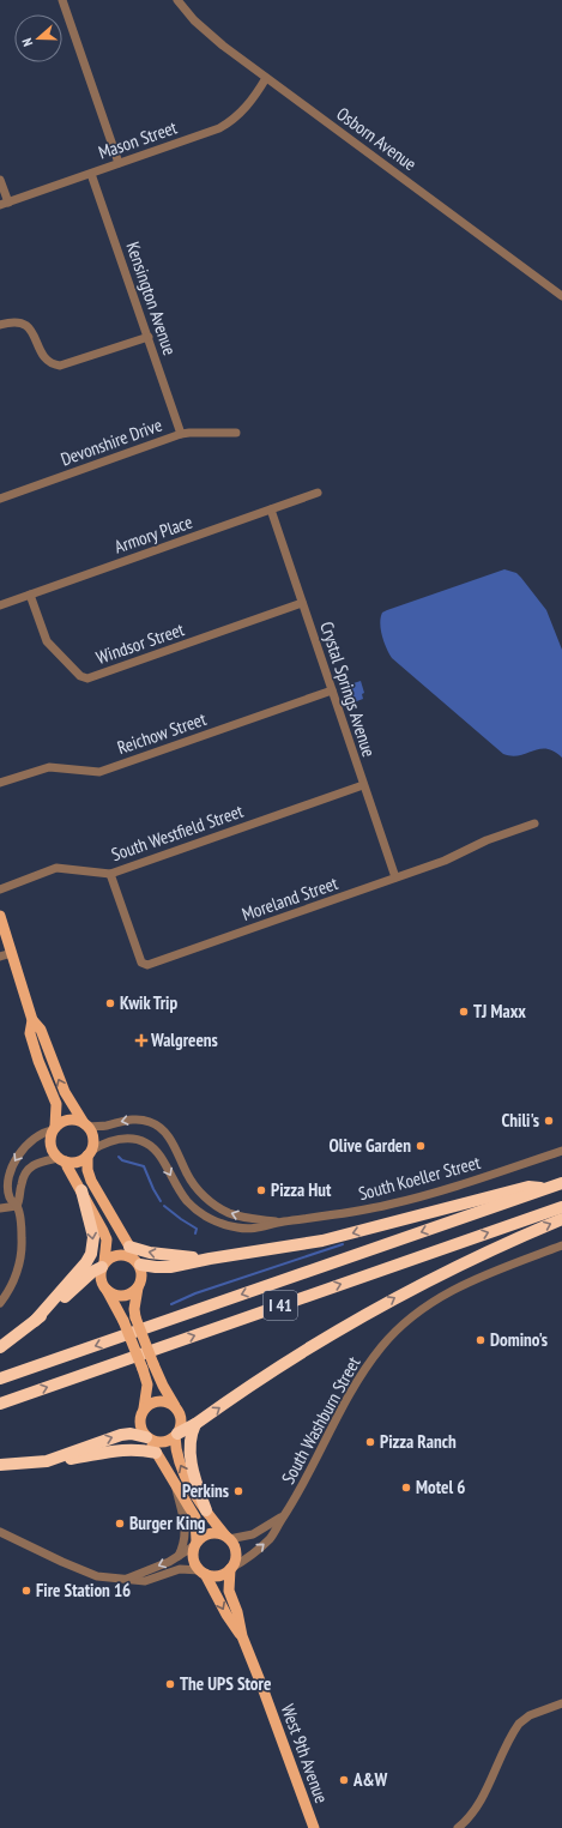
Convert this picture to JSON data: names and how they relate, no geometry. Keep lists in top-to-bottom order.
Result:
{
  "streets": {
    "highway": ["I 41"],
    "main road": ["West 9th Avenue"],
    "street": [
      "Osborn Avenue",
      "Mason Street",
      "Kensington Avenue",
      "Devonshire Drive",
      "Armory Place",
      "Windsor Street",
      "Crystal Springs Avenue",
      "Reichow Street",
      "South Westfield Street",
      "Moreland Street",
      "South Koeller Street",
      "South Washburn Street"
    ]
  },
  "crossings": [
    ["Osborn Avenue", "Mason Street"],
    ["Mason Street", "Kensington Avenue"],
    ["Kensington Avenue", "Devonshire Drive"],
    ["Armory Place", "Windsor Street"],
    ["Armory Place", "Crystal Springs Avenue"],
    ["Windsor Street", "Crystal Springs Avenue"],
    ["Crystal Springs Avenue", "Reichow Street"],
    ["Crystal Springs Avenue", "South Westfield Street"],
    ["Crystal Springs Avenue", "Moreland Street"],
    ["South Westfield Street", "Moreland Street"],
    ["South Washburn Street", "West 9th Avenue"]
  ],
  "places": {
    "other": [
      "Kwik Trip",
      "TJ Maxx",
      "Chili's",
      "Olive Garden",
      "Pizza Hut",
      "Domino's",
      "Pizza Ranch",
      "Motel 6",
      "Perkins",
      "Burger King",
      "Fire Station 16",
      "The UPS Store",
      "A&W"
    ],
    "health": ["Walgreens"]
  },
  "north": "left"
}
